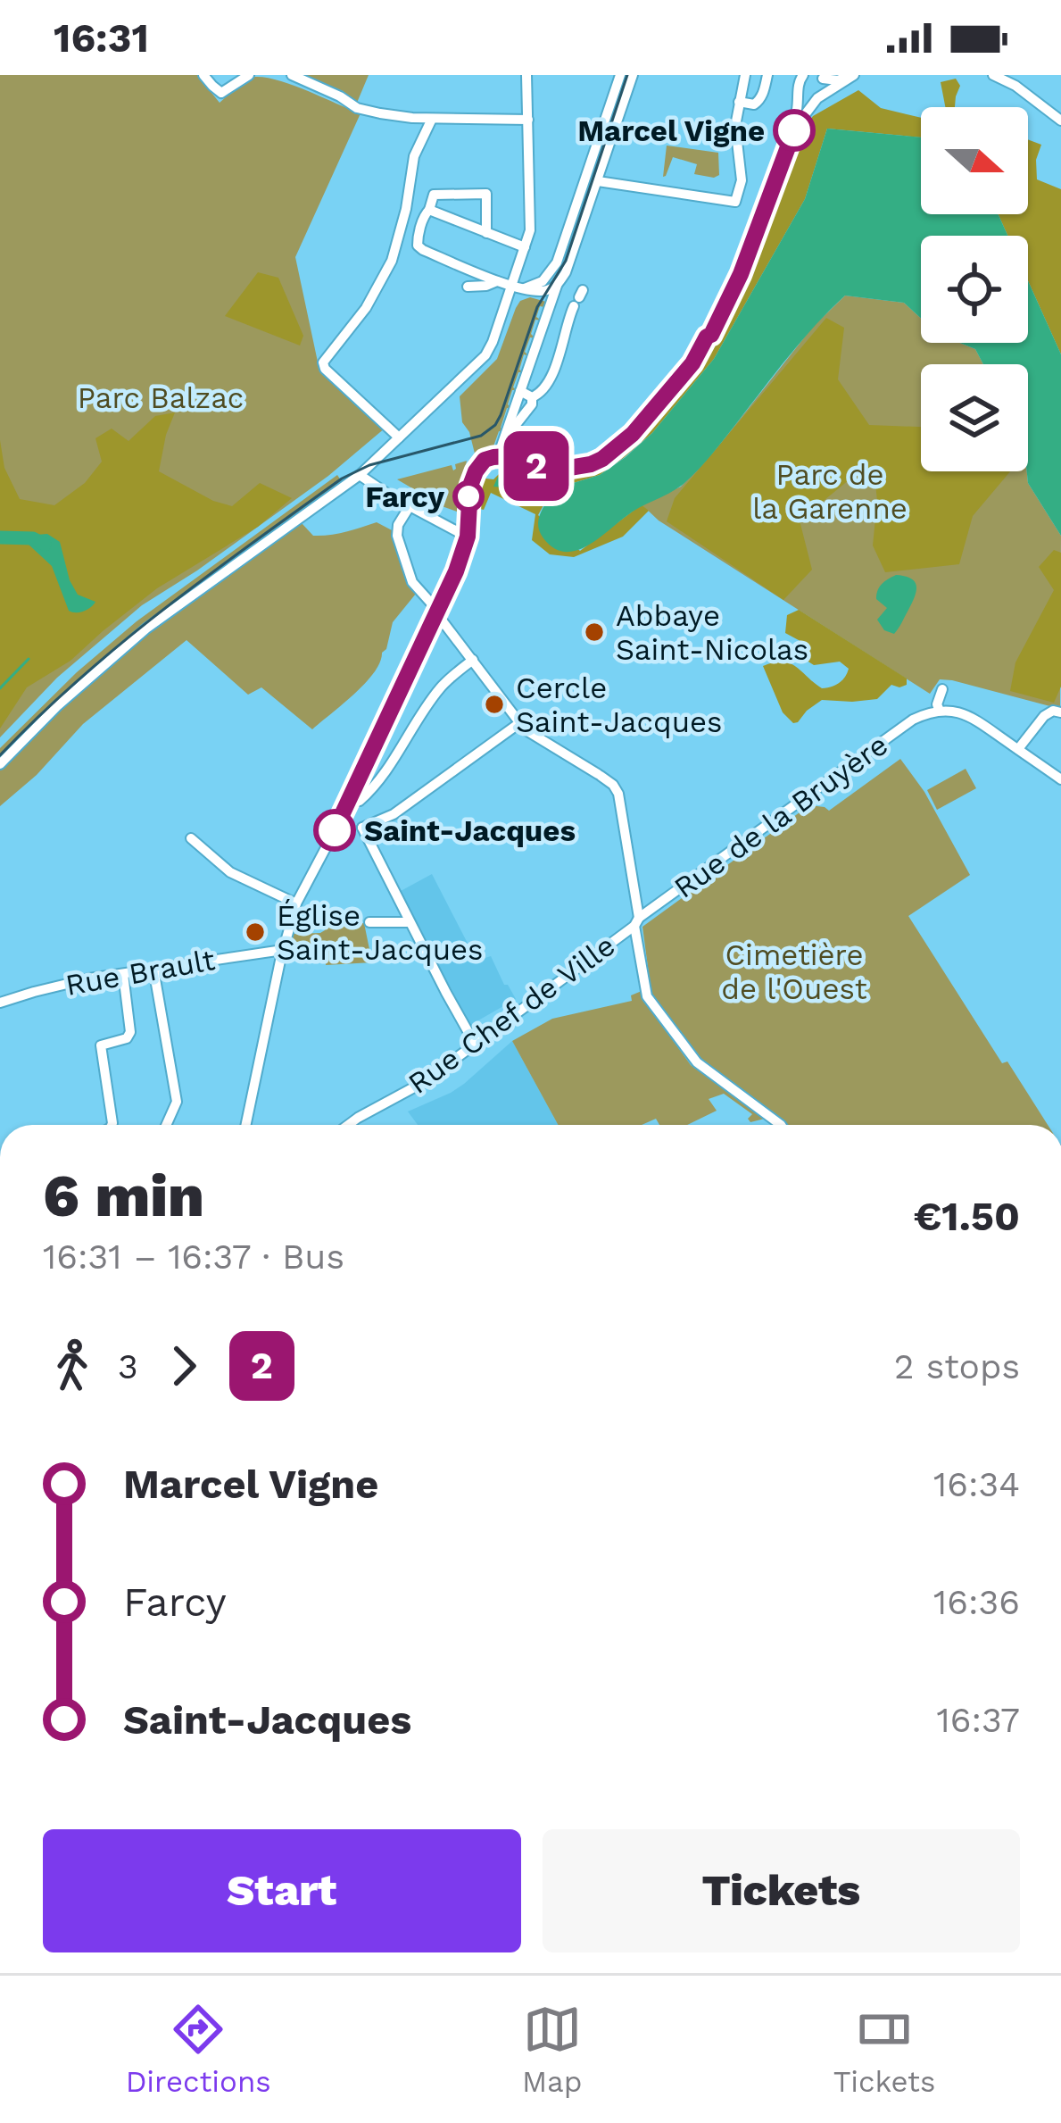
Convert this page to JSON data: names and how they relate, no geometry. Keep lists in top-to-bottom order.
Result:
{
  "streets": {
    "street": ["Rue de la Bruyère", "Rue Brault", "Rue Chef de Ville"]
  },
  "crossings": [
    ["Rue de la Bruyère", "Rue Chef de Ville"]
  ],
  "parks": ["Parc Balzac", "Parc de la Garenne", "Cimetière de l'Ouest"],
  "places": [
    "Marcel Vigne",
    "Farcy",
    "Abbaye Saint-Nicolas",
    "Cercle Saint-Jacques",
    "Saint-Jacques",
    "Église Saint-Jacques"
  ],
  "lines": ["bus line 2"],
  "north": "right",
  "page": {
    "status": "16:31",
    "on_map": "2",
    "heading": ["6 min", "16:31 – 16:37 · Bus", "€1.50"],
    "legs": ["3", "2", "2 stops"],
    "list": [
      {
        "name": "Marcel Vigne",
        "value": "16:34"
      },
      {
        "name": "Farcy",
        "value": "16:36"
      },
      {
        "name": "Saint-Jacques",
        "value": "16:37"
      }
    ],
    "buttons": ["Start", "Tickets"],
    "tabs": ["Directions", "Map", "Tickets"]
  }
}
